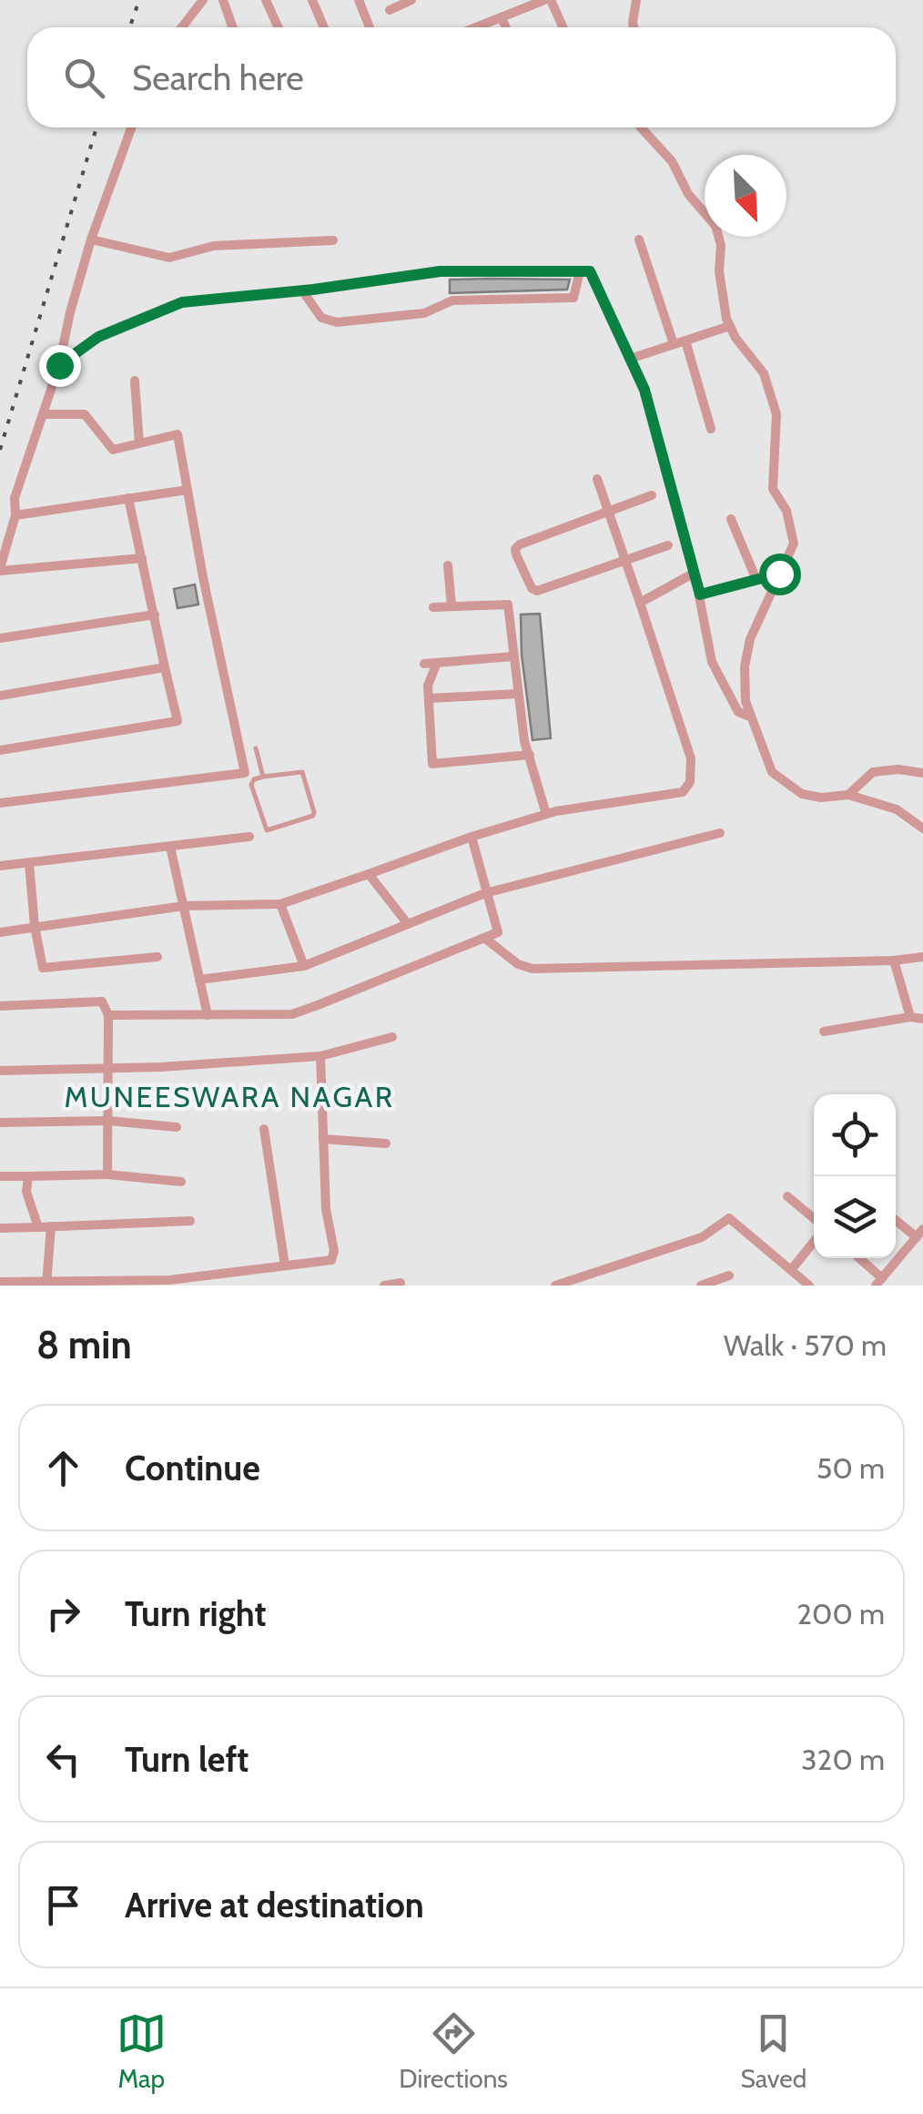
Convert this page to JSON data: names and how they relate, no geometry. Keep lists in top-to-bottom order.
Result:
{
  "districts": ["MUNEESWARA NAGAR"],
  "north": "bottom right",
  "page": {
    "search": "Search here",
    "heading": ["8 min", "Walk · 570 m"],
    "list": [
      ["Continue", "50 m"],
      ["Turn right", "200 m"],
      ["Turn left", "320 m"],
      "Arrive at destination"
    ],
    "nav": ["Map", "Directions", "Saved"]
  }
}
